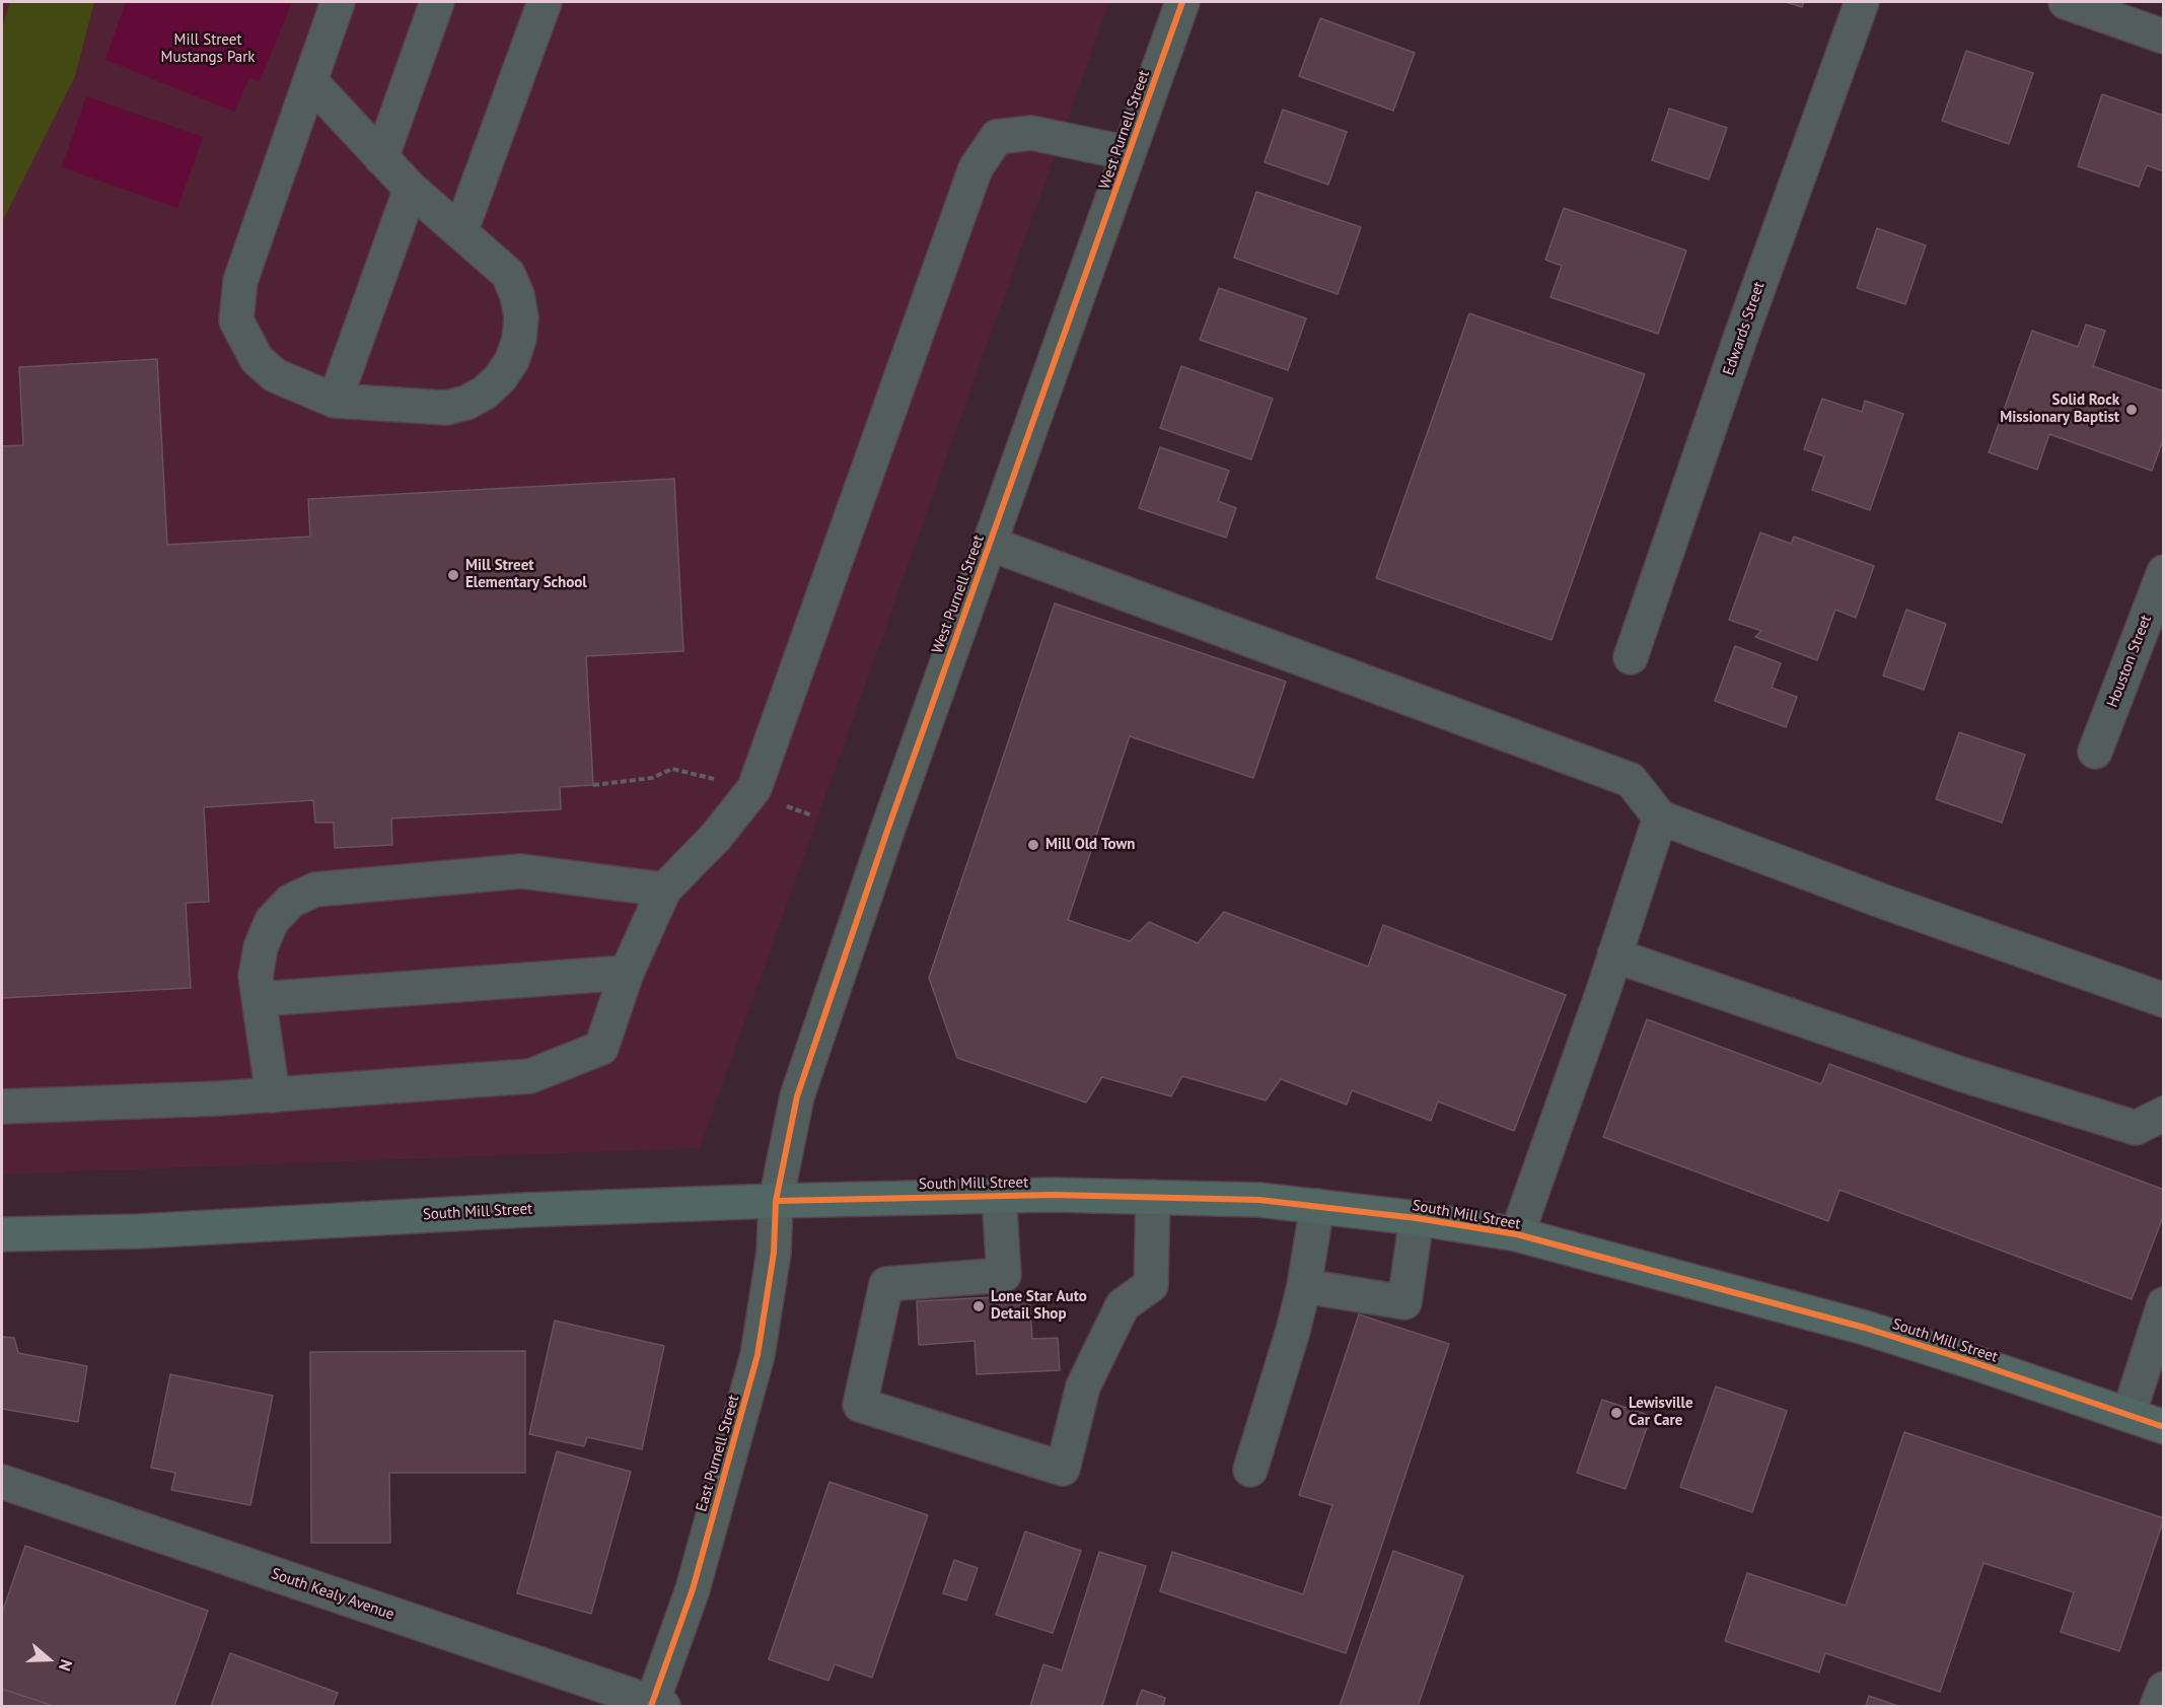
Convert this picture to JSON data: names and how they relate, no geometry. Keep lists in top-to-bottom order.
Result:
{
  "streets": {
    "main road": ["South Mill Street"],
    "street": [
      "West Purnell Street",
      "Edwards Street",
      "Houston Street",
      "East Purnell Street",
      "South Kealy Avenue"
    ]
  },
  "crossings": [
    ["West Purnell Street", "South Mill Street"],
    ["West Purnell Street", "East Purnell Street"],
    ["South Mill Street", "East Purnell Street"],
    ["East Purnell Street", "South Kealy Avenue"]
  ],
  "parks": ["Mill Street Mustangs Park"],
  "places": [
    "Solid Rock Missionary Baptist",
    "Mill Street Elementary School",
    "Mill Old Town",
    "Lone Star Auto Detail Shop",
    "Lewisville Car Care"
  ],
  "north": "right"
}
